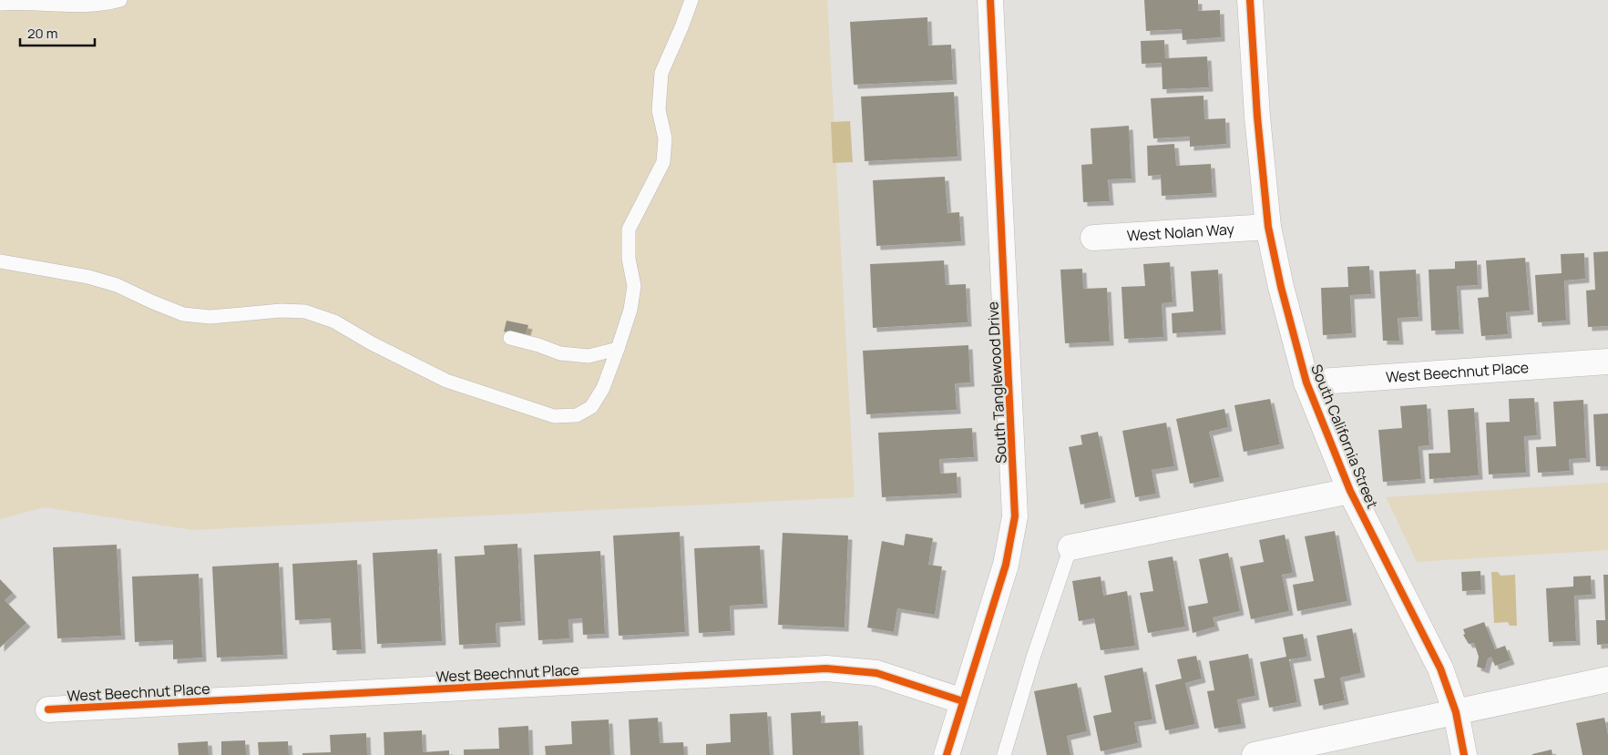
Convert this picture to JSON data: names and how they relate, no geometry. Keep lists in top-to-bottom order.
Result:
{
  "streets": {
    "street": [
      "West Nolan Way",
      "West Beechnut Place",
      "South Tanglewood Drive",
      "South California Street"
    ]
  },
  "crossings": [
    ["West Nolan Way", "South California Street"],
    ["West Beechnut Place", "South Tanglewood Drive"],
    ["West Beechnut Place", "South California Street"]
  ],
  "scale_bar": "20 m"
}
